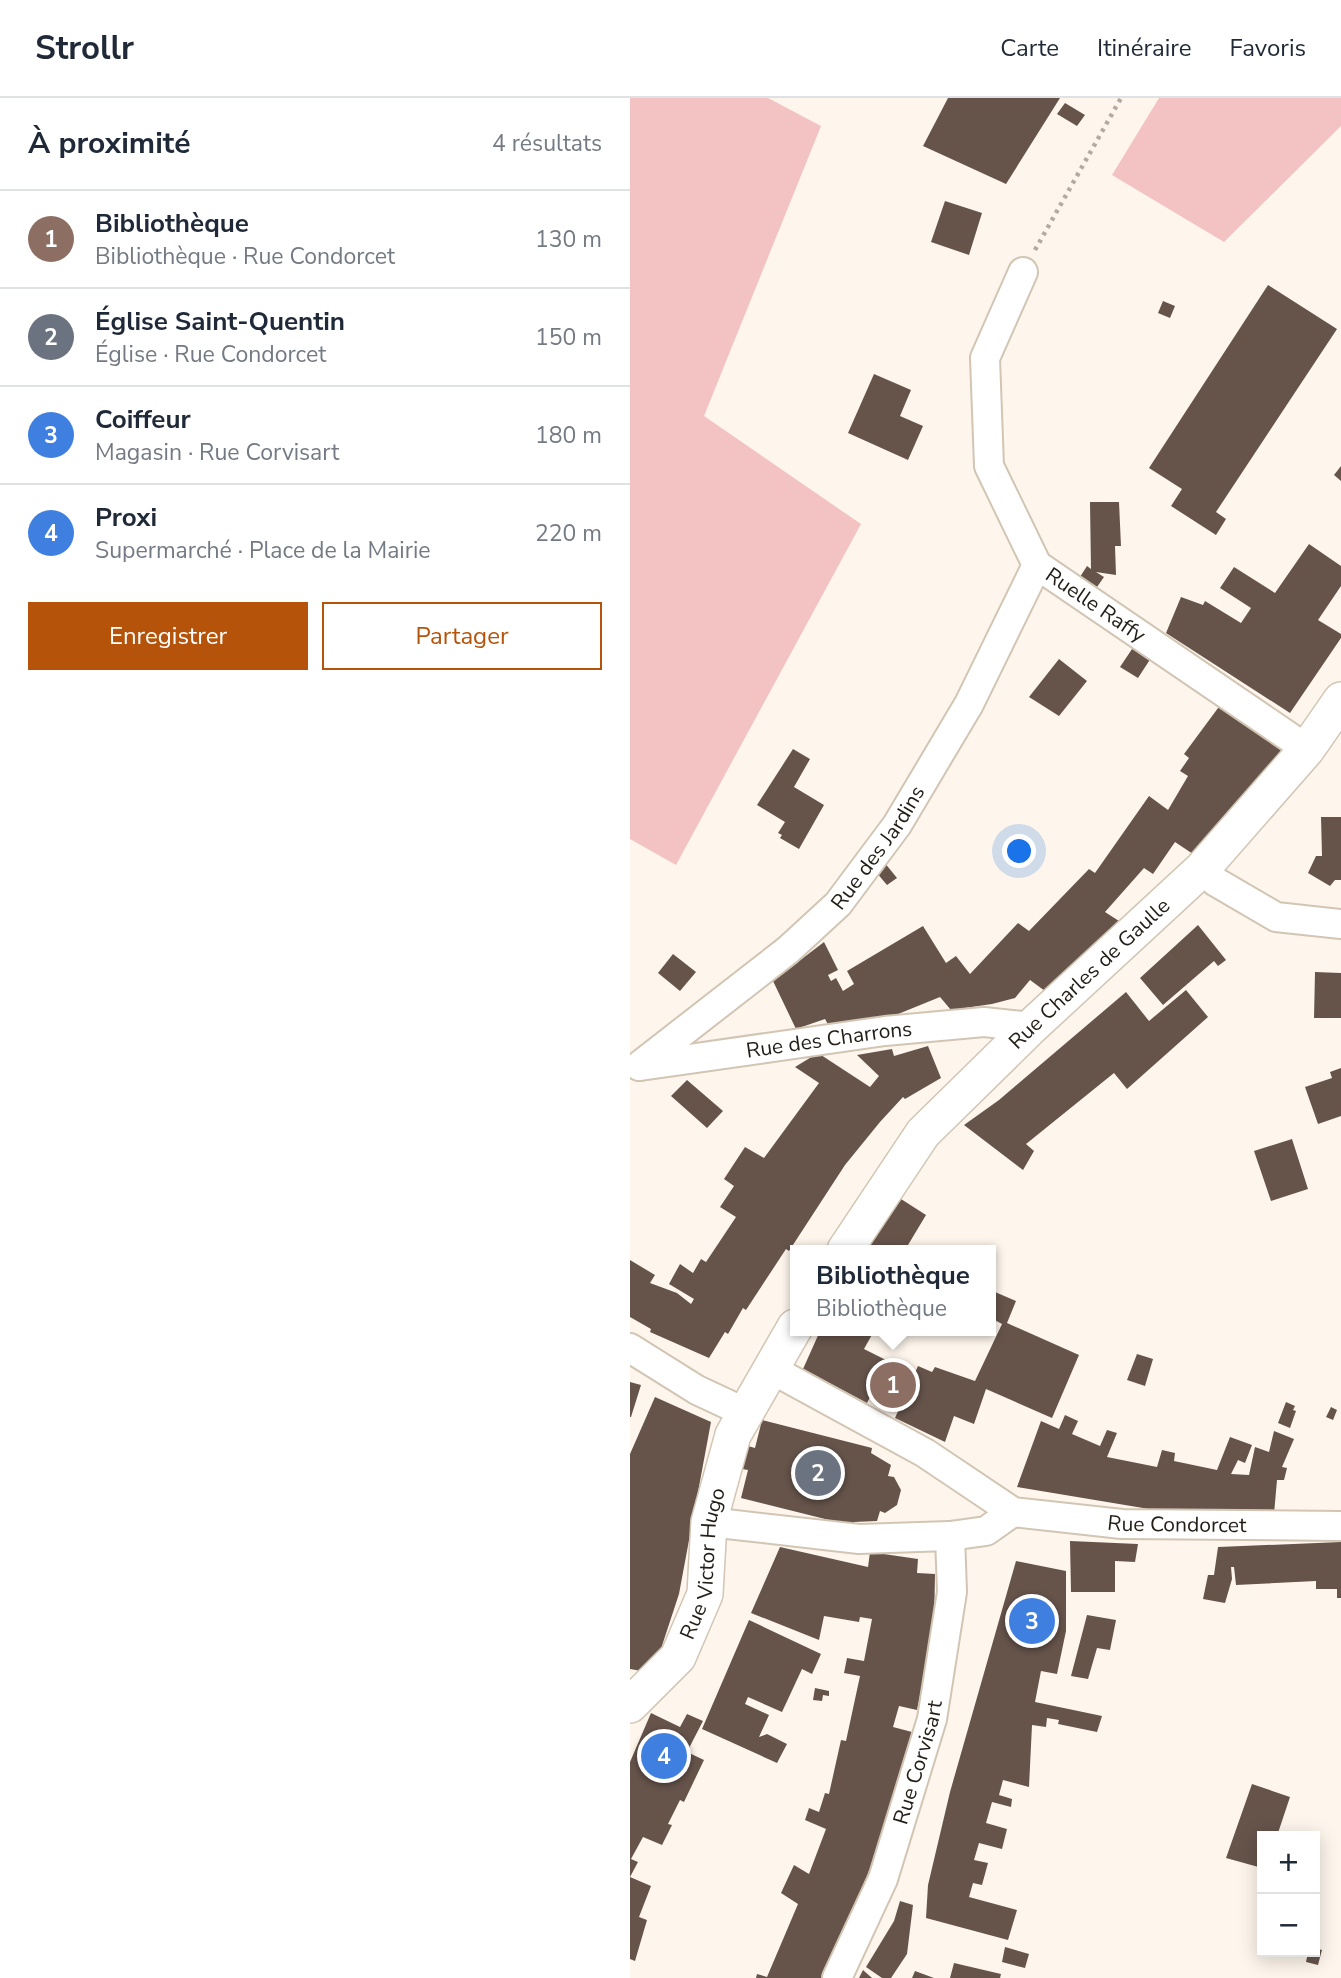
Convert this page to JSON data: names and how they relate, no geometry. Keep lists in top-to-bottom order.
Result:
{
  "streets": {
    "street": [
      "Ruelle Raffy",
      "Rue des Jardins",
      "Rue Charles de Gaulle",
      "Rue des Charrons",
      "Rue Condorcet",
      "Rue Victor Hugo",
      "Rue Corvisart"
    ]
  },
  "crossings": [
    ["Ruelle Raffy", "Rue des Jardins"],
    ["Ruelle Raffy", "Rue Charles de Gaulle"],
    ["Rue des Jardins", "Rue des Charrons"],
    ["Rue Charles de Gaulle", "Rue des Charrons"]
  ],
  "page": {
    "header": "Strollr",
    "nav": ["Carte", "Itinéraire", "Favoris"],
    "heading": ["À proximité", "4 résultats"],
    "list": [
      {
        "mark": "1",
        "name": "Bibliothèque",
        "note": "Bibliothèque · Rue Condorcet",
        "value": "130 m"
      },
      {
        "mark": "2",
        "name": "Église Saint-Quentin",
        "note": "Église · Rue Condorcet",
        "value": "150 m"
      },
      {
        "mark": "3",
        "name": "Coiffeur",
        "note": "Magasin · Rue Corvisart",
        "value": "180 m"
      },
      {
        "mark": "4",
        "name": "Proxi",
        "note": "Supermarché · Place de la Mairie",
        "value": "220 m"
      }
    ],
    "buttons": ["Enregistrer", "Partager"],
    "popup": ["Bibliothèque", "Bibliothèque"],
    "pins": [
      "1",
      "2",
      "3",
      "4"
    ],
    "map_buttons": ["+", "−"]
  }
}
